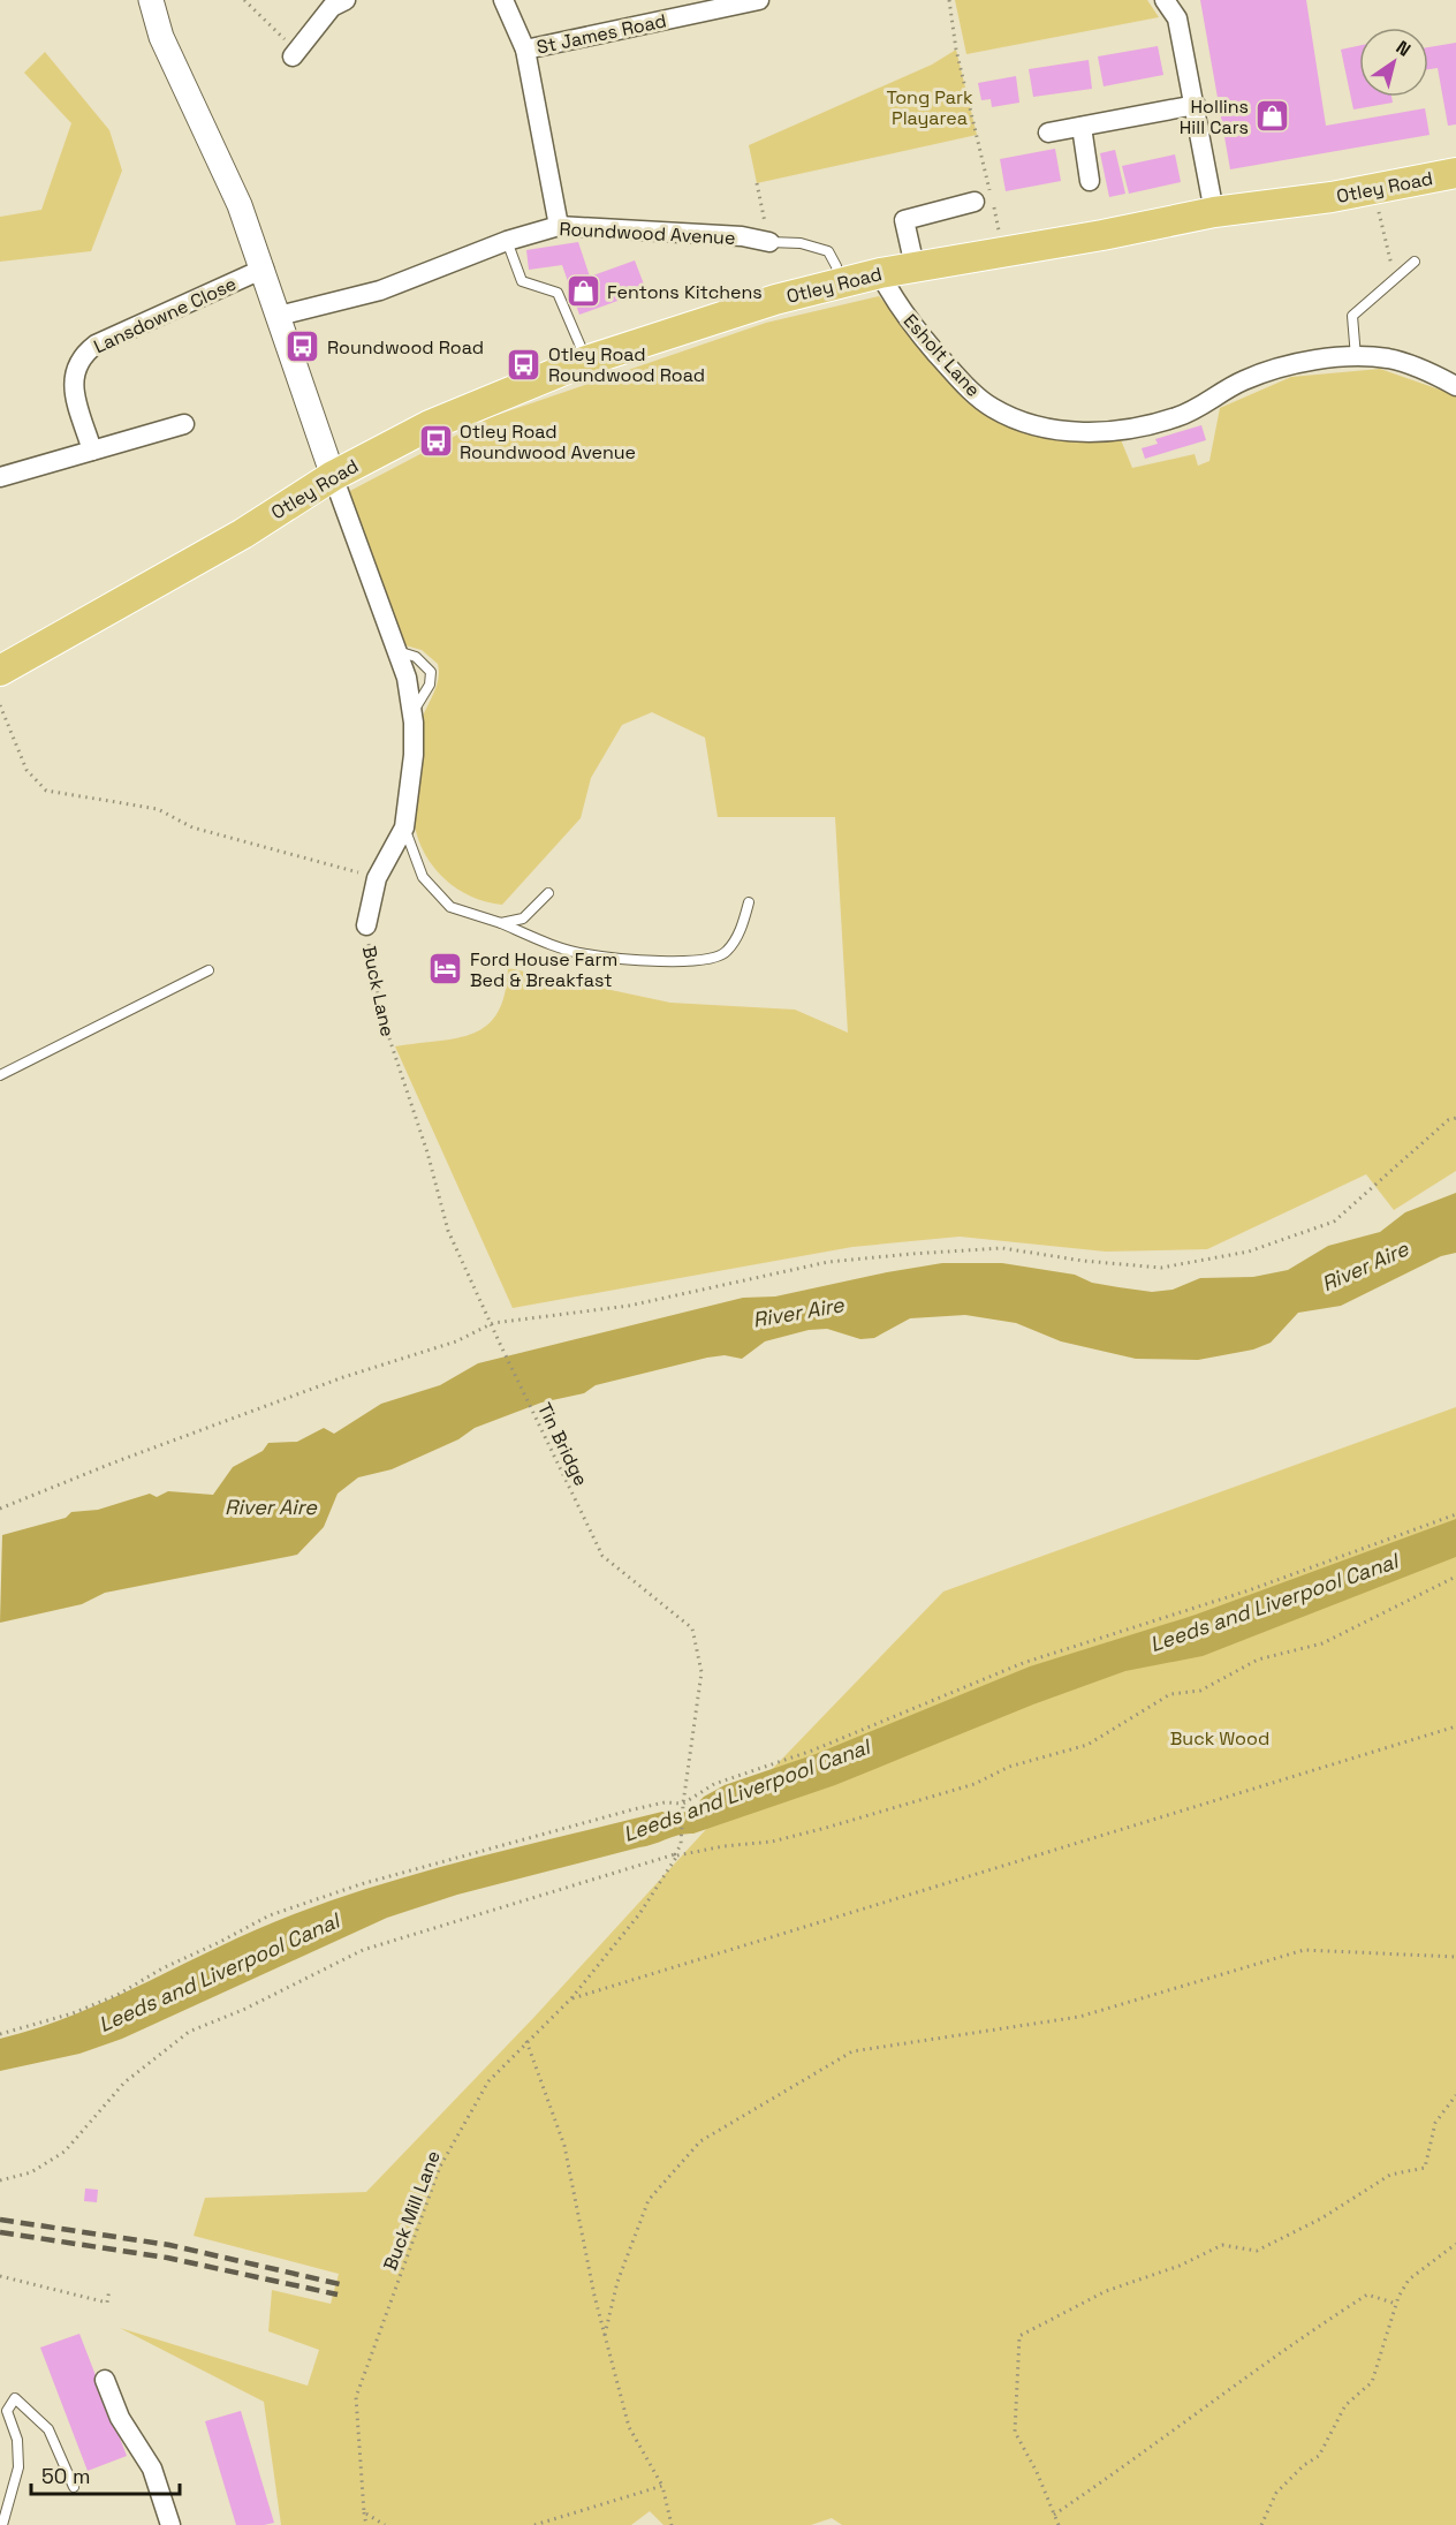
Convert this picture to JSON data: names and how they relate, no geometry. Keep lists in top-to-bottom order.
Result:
{
  "streets": {
    "main road": ["Otley Road"],
    "street": [
      "St James Road",
      "Roundwood Avenue",
      "Lansdowne Close",
      "Esholt Lane",
      "Buck Lane"
    ],
    "path": ["Tin Bridge", "Buck Mill Lane"]
  },
  "crossings": [
    ["Otley Road", "Roundwood Avenue"],
    ["Otley Road", "Esholt Lane"],
    ["Otley Road", "Buck Lane"],
    ["Buck Lane", "Tin Bridge"],
    ["Tin Bridge", "Buck Mill Lane"]
  ],
  "water": ["River Aire", "Leeds and Liverpool Canal"],
  "parks": ["Tong Park Playarea", "Buck Wood"],
  "places": {
    "shop": ["Hollins Hill Cars", "Fentons Kitchens"],
    "bus stop": ["Roundwood Road", "Otley Road Roundwood Road", "Otley Road Roundwood Avenue"],
    "hotel": ["Ford House Farm Bed & Breakfast"]
  },
  "scale_bar": "50 m",
  "north": "top right"
}
